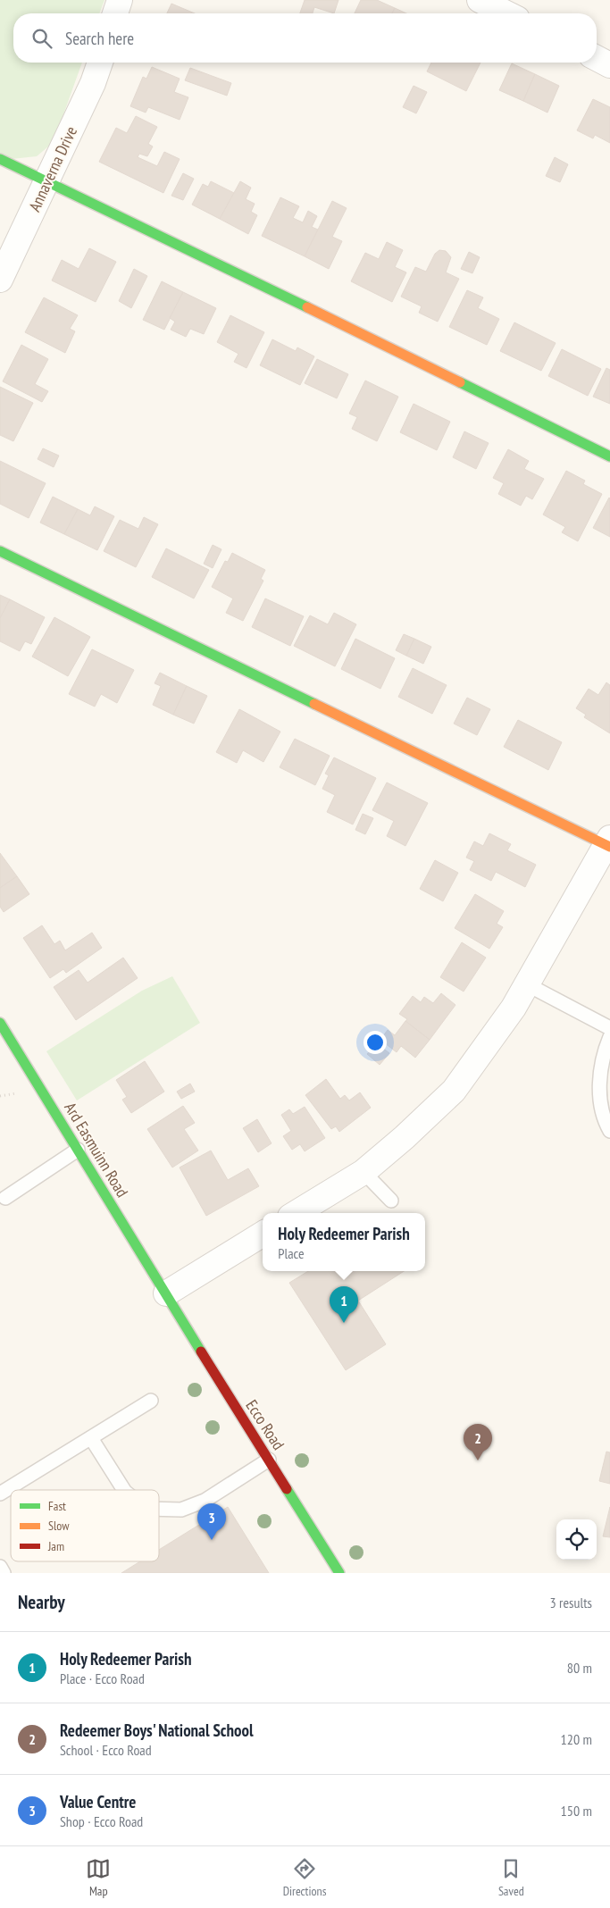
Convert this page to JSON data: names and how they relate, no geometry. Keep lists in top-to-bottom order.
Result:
{
  "streets": {
    "street": ["Annaverna Drive", "Ard Easmuinn Road", "Ecco Road"]
  },
  "crossings": [
    ["Ard Easmuinn Road", "Ecco Road"]
  ],
  "legend": ["Fast", "Slow", "Jam"],
  "page": {
    "search": "Search here",
    "popup": ["Holy Redeemer Parish", "Place"],
    "pins": ["1", "2", "3"],
    "heading": ["Nearby", "3 results"],
    "list": [
      {
        "mark": "1",
        "name": "Holy Redeemer Parish",
        "note": "Place · Ecco Road",
        "value": "80 m"
      },
      {
        "mark": "2",
        "name": "Redeemer Boys' National School",
        "note": "School · Ecco Road",
        "value": "120 m"
      },
      {
        "mark": "3",
        "name": "Value Centre",
        "note": "Shop · Ecco Road",
        "value": "150 m"
      }
    ],
    "nav": ["Map", "Directions", "Saved"]
  }
}
